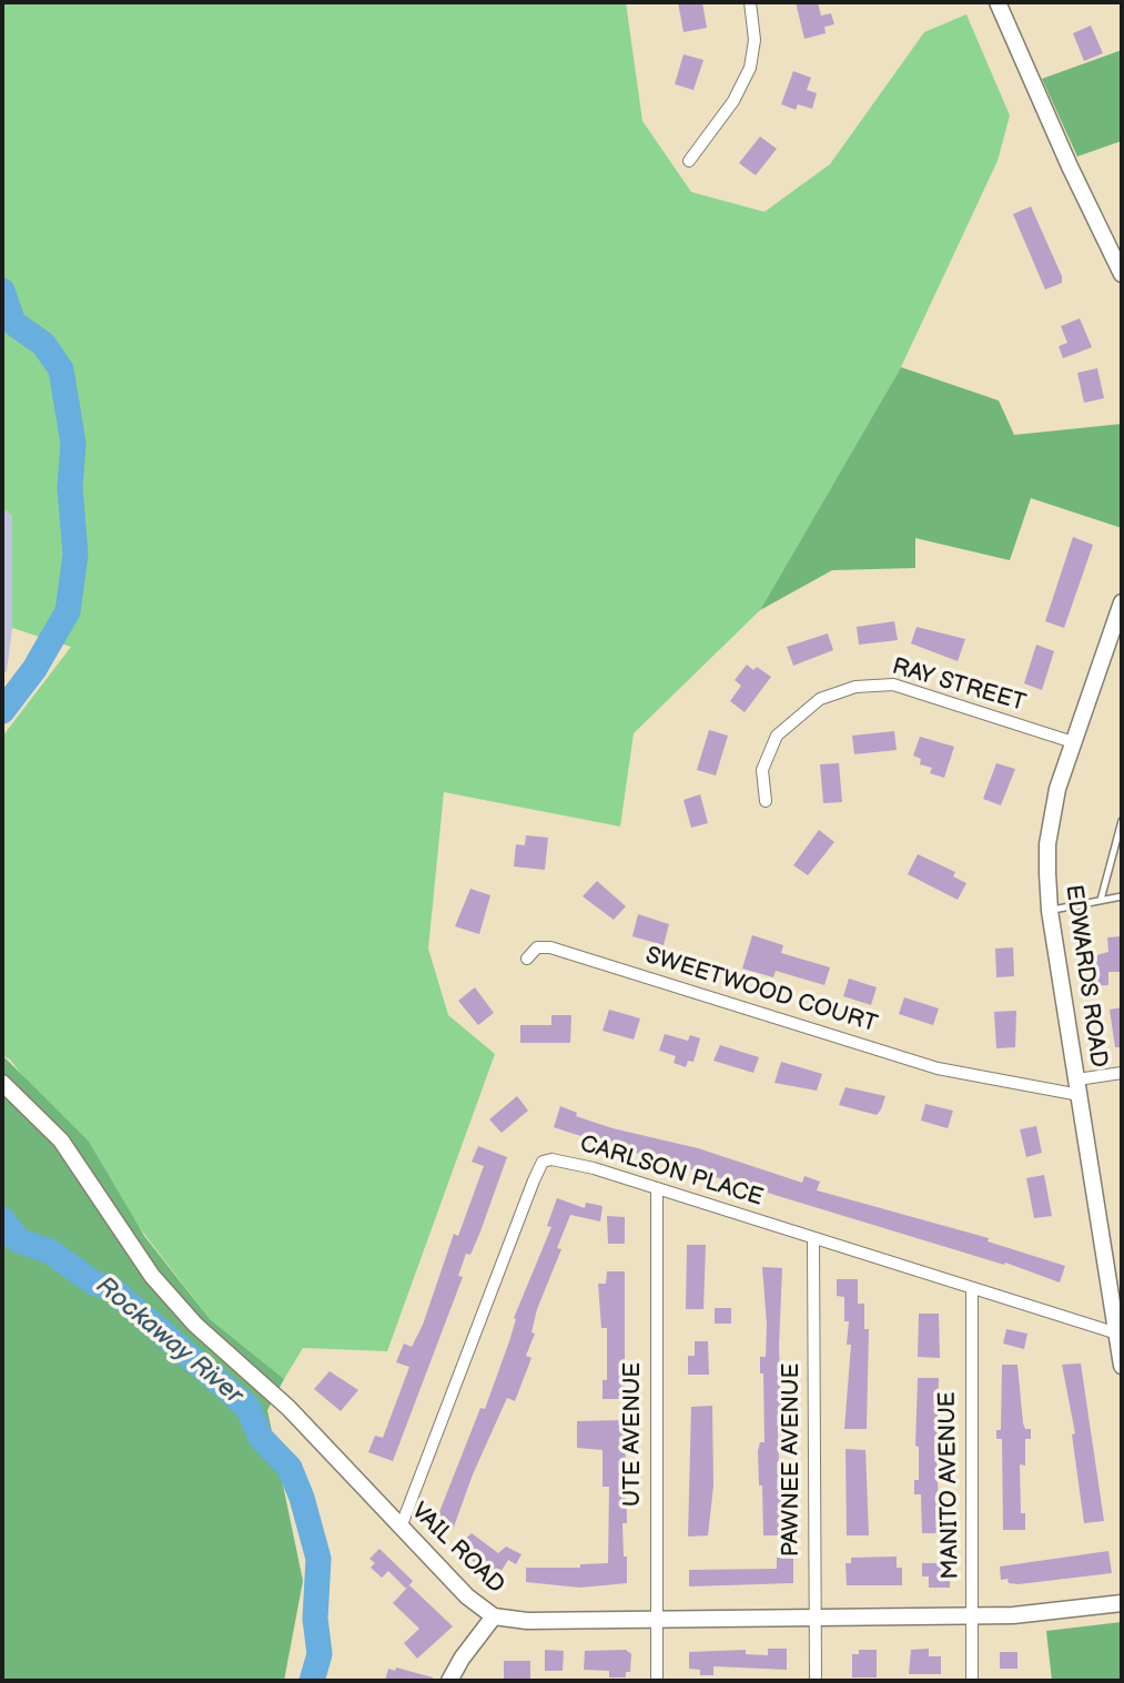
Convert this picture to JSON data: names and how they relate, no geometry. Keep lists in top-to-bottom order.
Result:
{
  "streets": {
    "street": [
      "RAY STREET",
      "EDWARDS ROAD",
      "SWEETWOOD COURT",
      "CARLSON PLACE",
      "UTE AVENUE",
      "PAWNEE AVENUE",
      "MANITO AVENUE",
      "VAIL ROAD"
    ]
  },
  "crossings": [
    ["RAY STREET", "EDWARDS ROAD"],
    ["EDWARDS ROAD", "SWEETWOOD COURT"],
    ["EDWARDS ROAD", "CARLSON PLACE"],
    ["CARLSON PLACE", "UTE AVENUE"],
    ["CARLSON PLACE", "PAWNEE AVENUE"],
    ["CARLSON PLACE", "MANITO AVENUE"],
    ["CARLSON PLACE", "VAIL ROAD"],
    ["UTE AVENUE", "VAIL ROAD"],
    ["PAWNEE AVENUE", "VAIL ROAD"],
    ["MANITO AVENUE", "VAIL ROAD"]
  ],
  "water": ["Rockaway River"]
}
